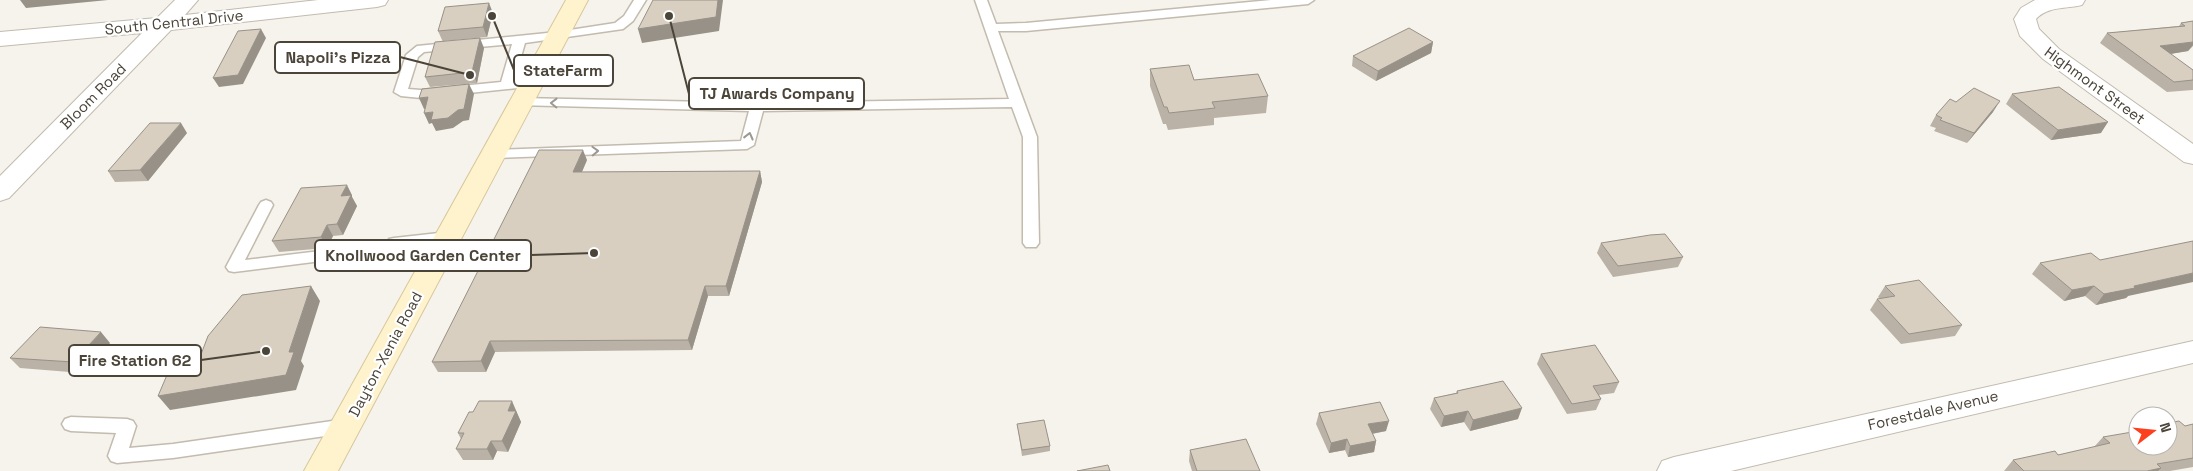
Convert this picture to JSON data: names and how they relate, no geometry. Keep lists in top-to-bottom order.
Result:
{
  "streets": {
    "main road": ["Dayton-Xenia Road"],
    "street": [
      "South Central Drive",
      "Highmont Street",
      "Bloom Road",
      "Forestdale Avenue"
    ]
  },
  "crossings": [
    ["South Central Drive", "Bloom Road"]
  ],
  "places": [
    "StateFarm",
    "TJ Awards Company",
    "Napoli's Pizza",
    "Knollwood Garden Center",
    "Fire Station 62"
  ],
  "north": "right"
}
